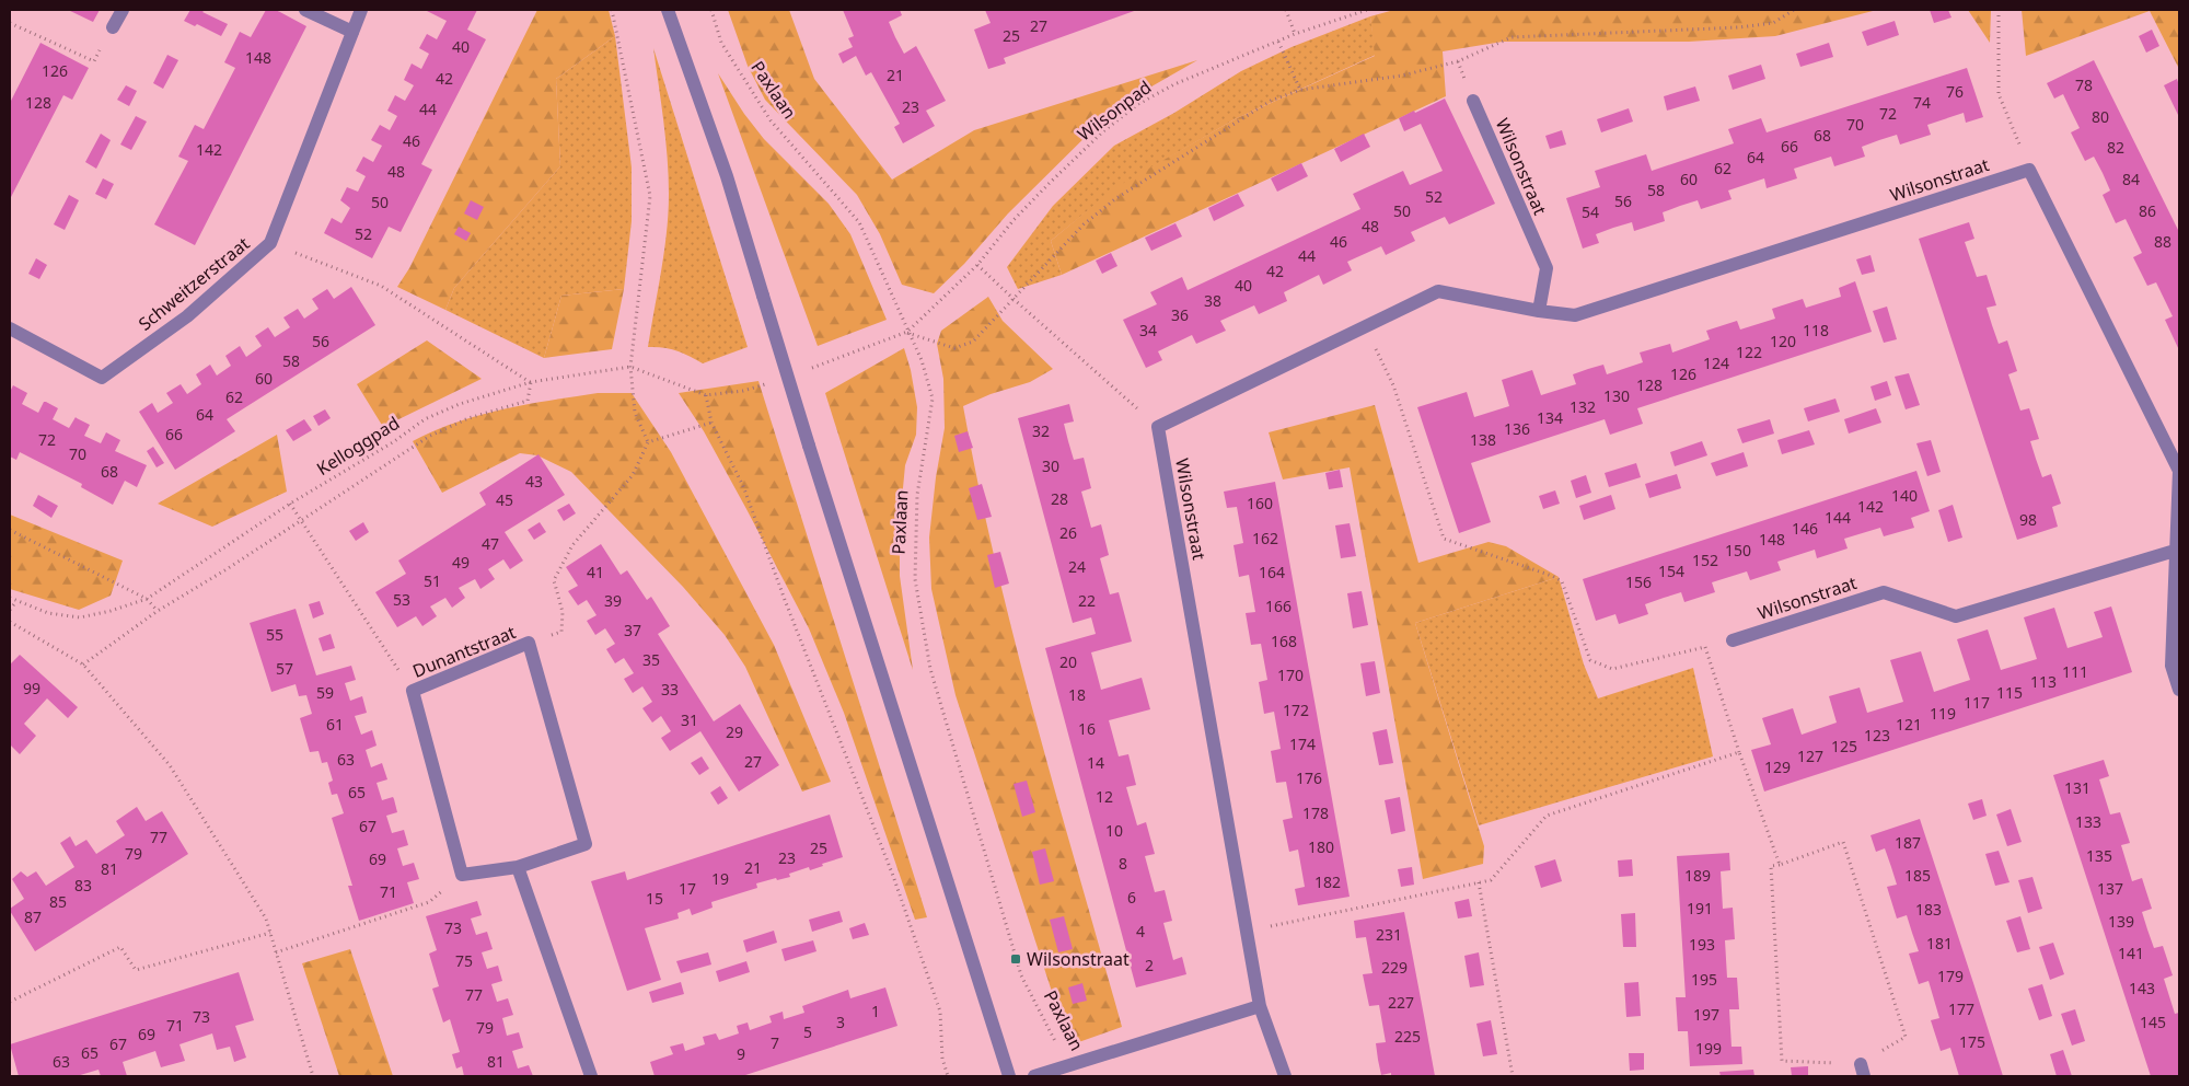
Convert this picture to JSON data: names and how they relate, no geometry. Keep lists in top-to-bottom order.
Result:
{
  "streets": {
    "street": ["Wilsonstraat", "Schweitzerstraat", "Dunantstraat"],
    "path": ["Paxlaan", "Wilsonpad", "Kelloggpad"]
  },
  "crossings": [
    ["Paxlaan", "Wilsonpad"]
  ],
  "places": {
    "transit": ["Wilsonstraat"]
  },
  "house_numbers": [
    "27",
    "25",
    "40",
    "148",
    "126",
    "21",
    "42",
    "78",
    "76",
    "128",
    "74",
    "23",
    "44",
    "72",
    "80",
    "70",
    "68",
    "46",
    "66",
    "82",
    "142",
    "64",
    "62",
    "48",
    "60",
    "84",
    "58",
    "52",
    "56",
    "50",
    "50",
    "86",
    "54",
    "48",
    "52",
    "46",
    "88",
    "44",
    "42",
    "40",
    "38",
    "36",
    "34",
    "118",
    "56",
    "120",
    "122",
    "58",
    "124",
    "126",
    "60",
    "128",
    "130",
    "62",
    "132",
    "64",
    "134",
    "136",
    "32",
    "66",
    "72",
    "138",
    "70",
    "30",
    "68",
    "43",
    "140",
    "28",
    "45",
    "160",
    "142",
    "144",
    "98",
    "146",
    "26",
    "162",
    "148",
    "47",
    "150",
    "152",
    "49",
    "24",
    "154",
    "41",
    "164",
    "51",
    "156",
    "53",
    "39",
    "22",
    "166",
    "37",
    "55",
    "168",
    "35",
    "20",
    "57",
    "111",
    "170",
    "113",
    "99",
    "33",
    "59",
    "115",
    "18",
    "117",
    "172",
    "119",
    "31",
    "61",
    "121",
    "16",
    "29",
    "123",
    "174",
    "125",
    "127",
    "63",
    "27",
    "14",
    "129",
    "176",
    "131",
    "65",
    "12",
    "178",
    "133",
    "67",
    "10",
    "77",
    "187",
    "180",
    "25",
    "79",
    "135",
    "23",
    "69",
    "8",
    "21",
    "81",
    "189",
    "185",
    "19",
    "182",
    "83",
    "17",
    "137",
    "71",
    "6",
    "15",
    "85",
    "191",
    "183",
    "87",
    "139",
    "73",
    "4",
    "231",
    "181",
    "193",
    "141",
    "75",
    "2",
    "229",
    "179",
    "195",
    "143",
    "77",
    "227",
    "177",
    "1",
    "197",
    "73",
    "3",
    "145",
    "71",
    "79",
    "5",
    "69",
    "225",
    "175",
    "7",
    "67",
    "199",
    "65",
    "9",
    "63",
    "81"
  ]
}
